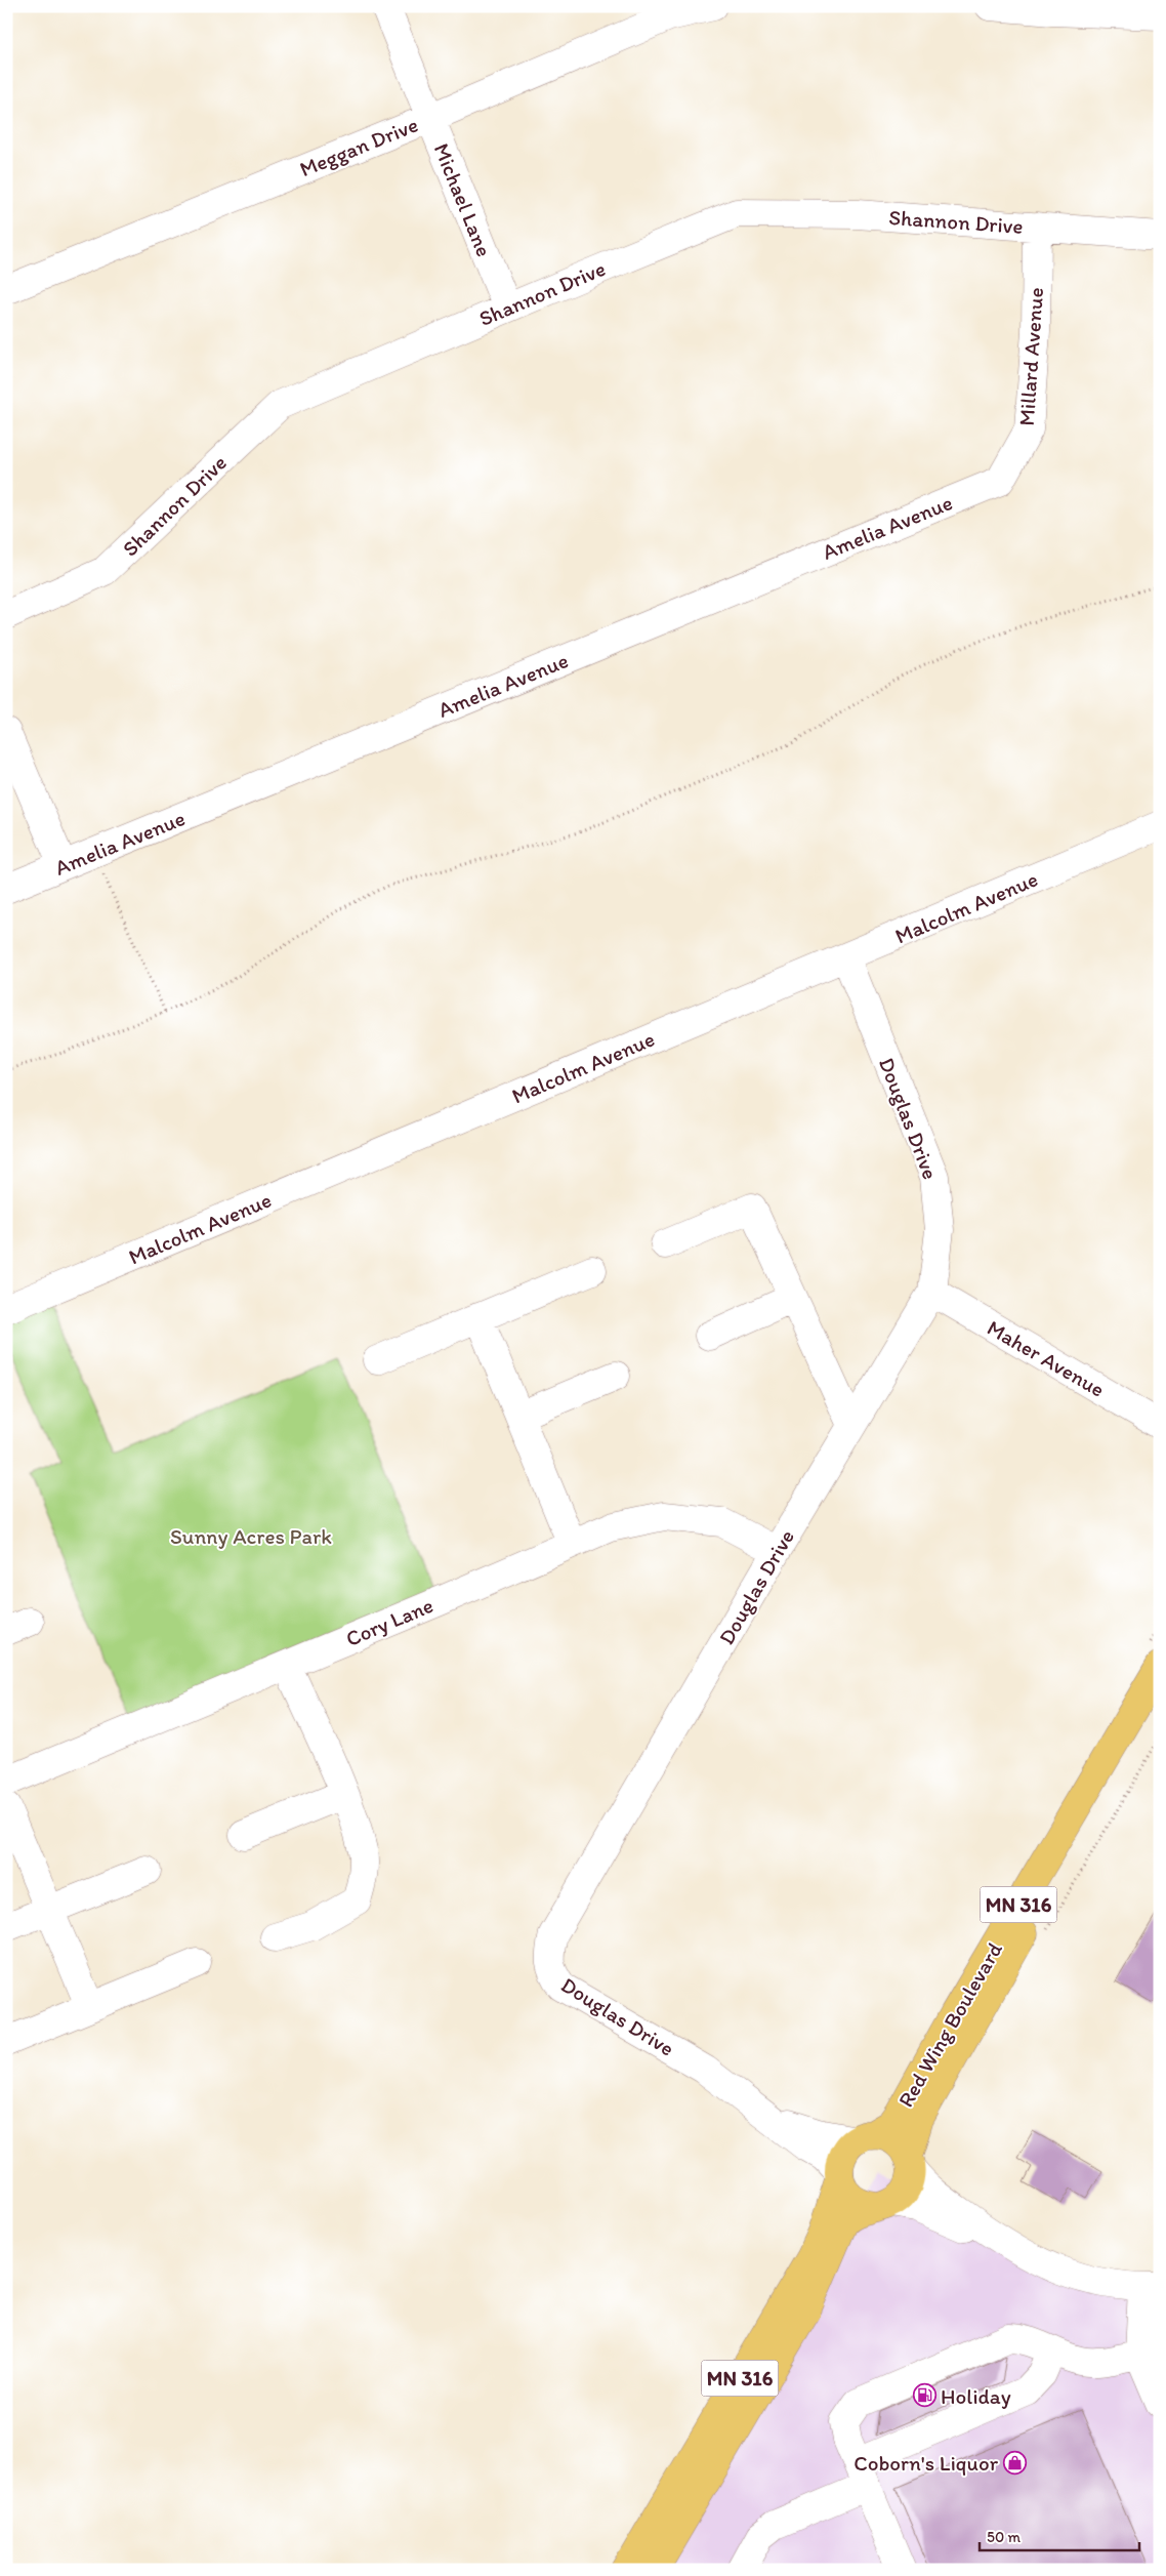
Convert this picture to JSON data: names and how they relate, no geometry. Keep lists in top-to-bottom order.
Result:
{
  "streets": {
    "main road": ["MN 316", "Red Wing Boulevard"],
    "street": [
      "Meggan Drive",
      "Michael Lane",
      "Shannon Drive",
      "Millard Avenue",
      "Amelia Avenue",
      "Malcolm Avenue",
      "Douglas Drive",
      "Maher Avenue",
      "Cory Lane"
    ]
  },
  "crossings": [
    ["Meggan Drive", "Michael Lane"],
    ["Michael Lane", "Shannon Drive"],
    ["Shannon Drive", "Millard Avenue"],
    ["Millard Avenue", "Amelia Avenue"],
    ["Malcolm Avenue", "Douglas Drive"],
    ["Douglas Drive", "Maher Avenue"],
    ["Douglas Drive", "Cory Lane"],
    ["Douglas Drive", "MN 316"],
    ["Douglas Drive", "Red Wing Boulevard"],
    ["MN 316", "Red Wing Boulevard"]
  ],
  "parks": ["Sunny Acres Park"],
  "places": {
    "fuel station": ["Holiday"],
    "shop": ["Coborn's Liquor"]
  },
  "scale_bar": "50 m"
}
